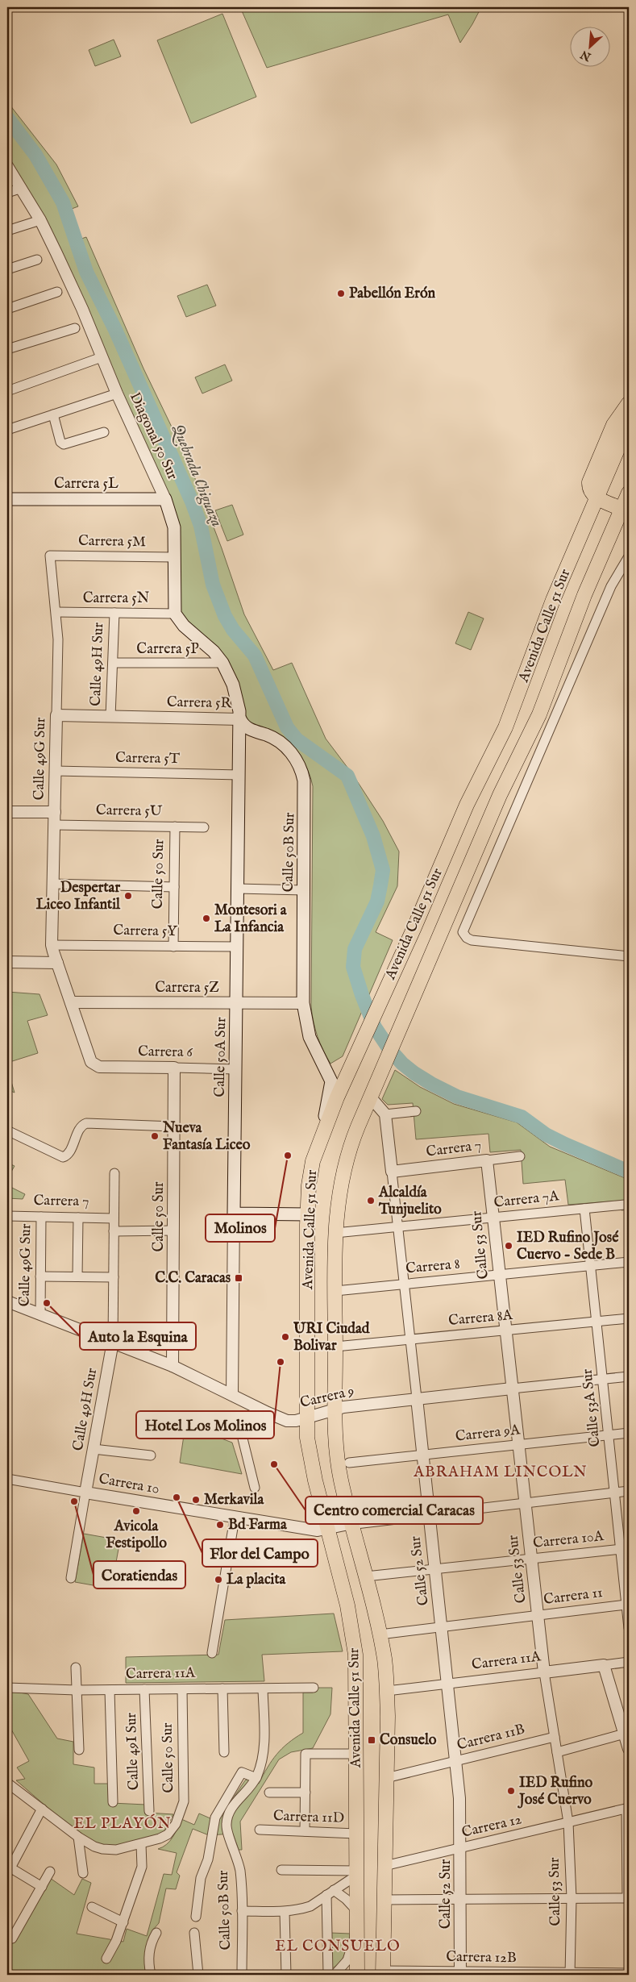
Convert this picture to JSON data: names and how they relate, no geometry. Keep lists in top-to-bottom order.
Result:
{
  "streets": {
    "main road": [
      "Diagonal 50 Sur",
      "Carrera 5L",
      "Avenida Calle 51 Sur",
      "Carrera 5R",
      "Calle 50B Sur",
      "Calle 50A Sur"
    ],
    "street": [
      "Carrera 5M",
      "Carrera 5N",
      "Carrera 5P",
      "Calle 49H Sur",
      "Calle 49G Sur",
      "Carrera 5T",
      "Carrera 5U",
      "Calle 50 Sur",
      "Carrera 5Y",
      "Carrera 5Z",
      "Carrera 6",
      "Carrera 7",
      "Carrera 7A",
      "Calle 53 Sur",
      "Carrera 8",
      "Carrera 8A",
      "Carrera 9",
      "Calle 53A Sur",
      "Carrera 9A",
      "Carrera 10",
      "Carrera 10A",
      "Calle 52 Sur",
      "Carrera 11",
      "Carrera 11A",
      "Carrera 11B",
      "Calle 49I Sur",
      "Carrera 11D",
      "Carrera 12",
      "Carrera 12B"
    ]
  },
  "crossings": [
    ["Diagonal 50 Sur", "Carrera 5L"],
    ["Diagonal 50 Sur", "Carrera 5M"],
    ["Diagonal 50 Sur", "Carrera 5N"],
    ["Carrera 5M", "Calle 49G Sur"],
    ["Carrera 5N", "Calle 49H Sur"],
    ["Carrera 5N", "Calle 49G Sur"],
    ["Avenida Calle 51 Sur", "Calle 50B Sur"],
    ["Avenida Calle 51 Sur", "Carrera 7A"],
    ["Avenida Calle 51 Sur", "Carrera 8"],
    ["Avenida Calle 51 Sur", "Carrera 8A"],
    ["Avenida Calle 51 Sur", "Carrera 9"],
    ["Avenida Calle 51 Sur", "Carrera 10"],
    ["Avenida Calle 51 Sur", "Carrera 10A"],
    ["Avenida Calle 51 Sur", "Carrera 11"],
    ["Avenida Calle 51 Sur", "Carrera 11A"],
    ["Avenida Calle 51 Sur", "Carrera 11B"],
    ["Avenida Calle 51 Sur", "Carrera 11D"],
    ["Avenida Calle 51 Sur", "Carrera 12"],
    ["Avenida Calle 51 Sur", "Carrera 12B"],
    ["Carrera 5P", "Calle 49H Sur"],
    ["Calle 49H Sur", "Carrera 5R"],
    ["Calle 49H Sur", "Carrera 7"],
    ["Calle 49H Sur", "Carrera 9"],
    ["Calle 49H Sur", "Carrera 10"],
    ["Carrera 5R", "Calle 49G Sur"],
    ["Carrera 5R", "Calle 50B Sur"],
    ["Carrera 5R", "Calle 50A Sur"],
    ["Calle 49G Sur", "Carrera 5T"],
    ["Calle 49G Sur", "Carrera 5U"],
    ["Calle 49G Sur", "Carrera 5Y"],
    ["Calle 49G Sur", "Carrera 5Z"],
    ["Calle 49G Sur", "Carrera 6"],
    ["Calle 49G Sur", "Carrera 7"],
    ["Calle 49G Sur", "Carrera 9"],
    ["Carrera 5T", "Calle 50A Sur"],
    ["Carrera 5U", "Calle 50 Sur"],
    ["Calle 50B Sur", "Carrera 5Z"],
    ["Calle 50B Sur", "Carrera 11A"],
    ["Calle 50 Sur", "Carrera 5Y"],
    ["Calle 50 Sur", "Carrera 6"],
    ["Calle 50 Sur", "Carrera 9"],
    ["Calle 50 Sur", "Carrera 11A"],
    ["Carrera 5Y", "Calle 50A Sur"],
    ["Carrera 5Z", "Calle 50A Sur"],
    ["Carrera 6", "Calle 50A Sur"],
    ["Calle 50A Sur", "Carrera 9"],
    ["Carrera 7", "Calle 53 Sur"],
    ["Carrera 7", "Calle 52 Sur"],
    ["Carrera 7A", "Calle 53 Sur"],
    ["Carrera 7A", "Calle 53A Sur"],
    ["Carrera 7A", "Calle 52 Sur"],
    ["Calle 53 Sur", "Carrera 8"],
    ["Calle 53 Sur", "Carrera 8A"],
    ["Calle 53 Sur", "Carrera 9"],
    ["Calle 53 Sur", "Carrera 9A"],
    ["Calle 53 Sur", "Carrera 10"],
    ["Calle 53 Sur", "Carrera 10A"],
    ["Calle 53 Sur", "Carrera 11"],
    ["Calle 53 Sur", "Carrera 11A"],
    ["Calle 53 Sur", "Carrera 11B"],
    ["Calle 53 Sur", "Carrera 12"],
    ["Calle 53 Sur", "Carrera 12B"],
    ["Carrera 8", "Calle 53A Sur"],
    ["Carrera 8", "Calle 52 Sur"],
    ["Carrera 8A", "Calle 53A Sur"],
    ["Carrera 8A", "Calle 52 Sur"],
    ["Carrera 9", "Calle 53A Sur"],
    ["Carrera 9", "Calle 52 Sur"],
    ["Calle 53A Sur", "Carrera 9A"],
    ["Calle 53A Sur", "Carrera 10"],
    ["Calle 53A Sur", "Carrera 10A"],
    ["Calle 53A Sur", "Carrera 11"],
    ["Carrera 9A", "Calle 52 Sur"],
    ["Carrera 10", "Calle 52 Sur"],
    ["Carrera 10A", "Calle 52 Sur"],
    ["Calle 52 Sur", "Carrera 11"],
    ["Calle 52 Sur", "Carrera 11A"],
    ["Calle 52 Sur", "Carrera 11B"],
    ["Calle 52 Sur", "Carrera 12"],
    ["Calle 52 Sur", "Carrera 12B"],
    ["Carrera 11A", "Calle 49I Sur"]
  ],
  "districts": ["ABRAHAM LINCOLN", "EL PLAYÓN", "EL CONSUELO"],
  "water": ["Quebrada Chiguaza"],
  "places": {
    "other": [
      "Pabellón Erón",
      "Despertar Liceo Infantil",
      "Montesori a La Infancia",
      "Nueva Fantasía Liceo",
      "Molinos",
      "Alcaldía Tunjuelito",
      "IED Rufino José Cuervo - Sede B",
      "Auto la Esquina",
      "URI Ciudad Bolivar",
      "Hotel Los Molinos",
      "Centro comercial Caracas",
      "Flor del Campo",
      "Merkavila",
      "Coratiendas",
      "Avicola Festipollo",
      "Bd Farma",
      "La placita",
      "IED Rufino José Cuervo"
    ],
    "transit": ["C.C. Caracas", "Consuelo"]
  },
  "north": "bottom left"
}
